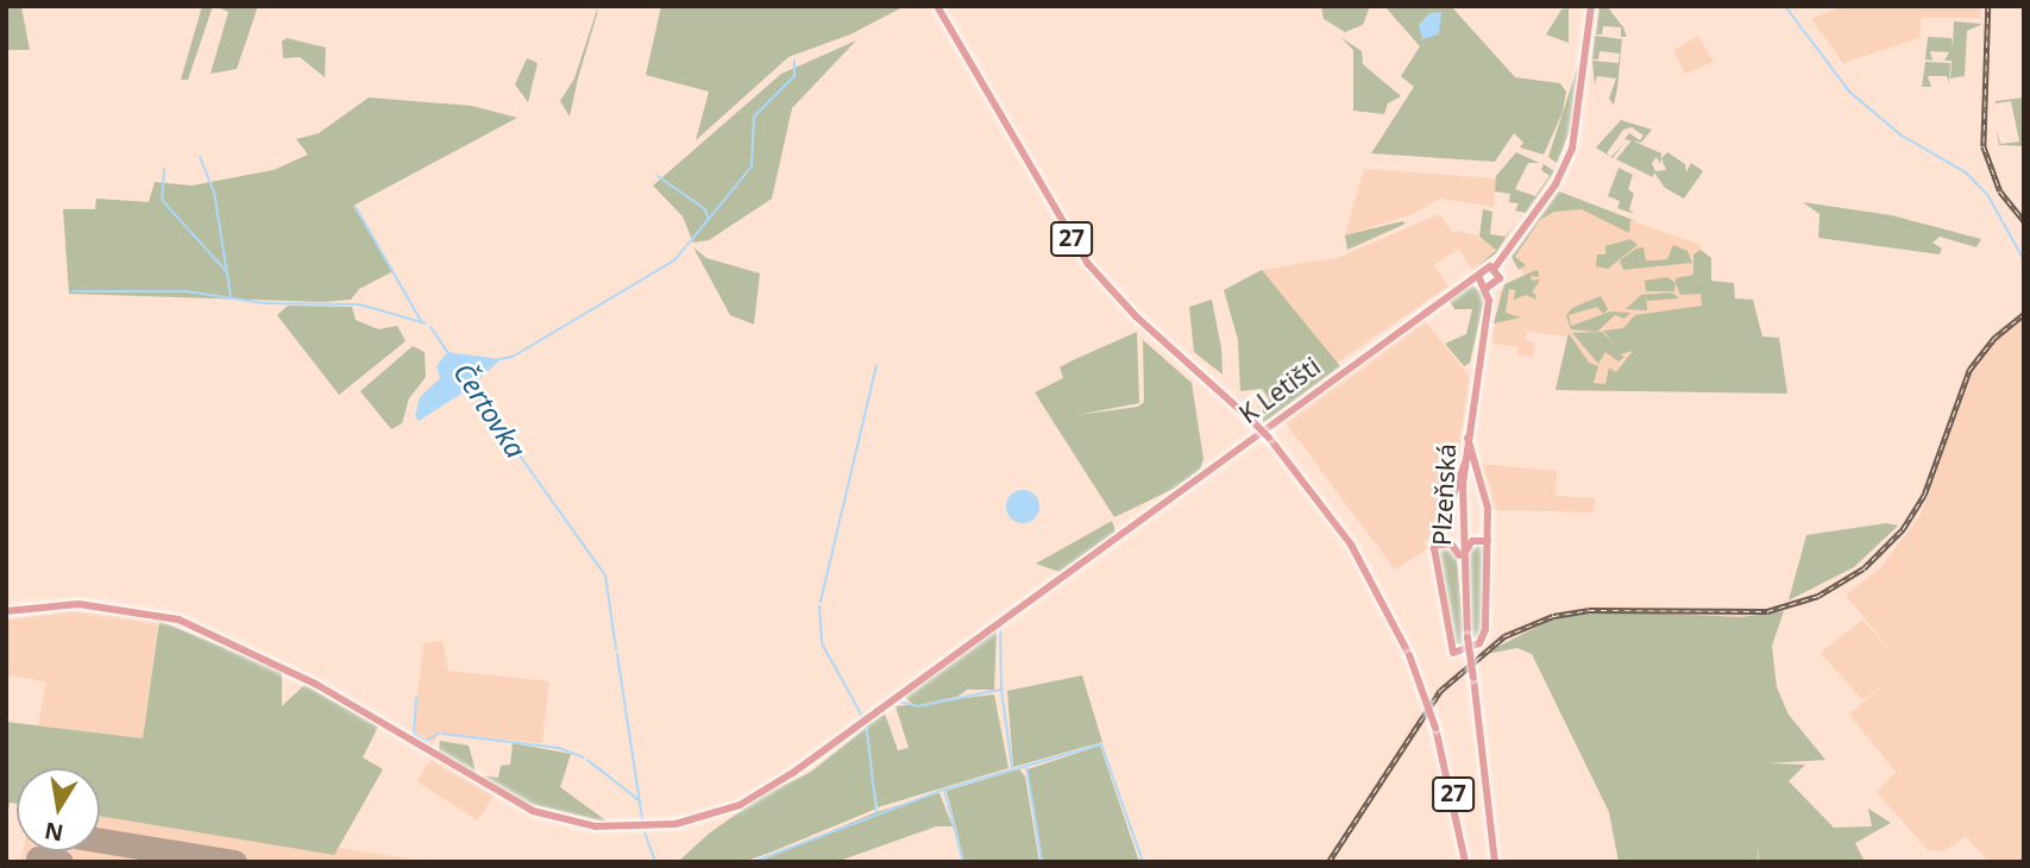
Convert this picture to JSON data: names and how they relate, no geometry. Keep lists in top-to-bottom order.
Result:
{
  "streets": {
    "main road": ["27", "K Letišti", "Plzeňská"]
  },
  "crossings": [
    ["K Letišti", "Plzeňská"]
  ],
  "water": ["Čertovka"],
  "north": "bottom"
}
